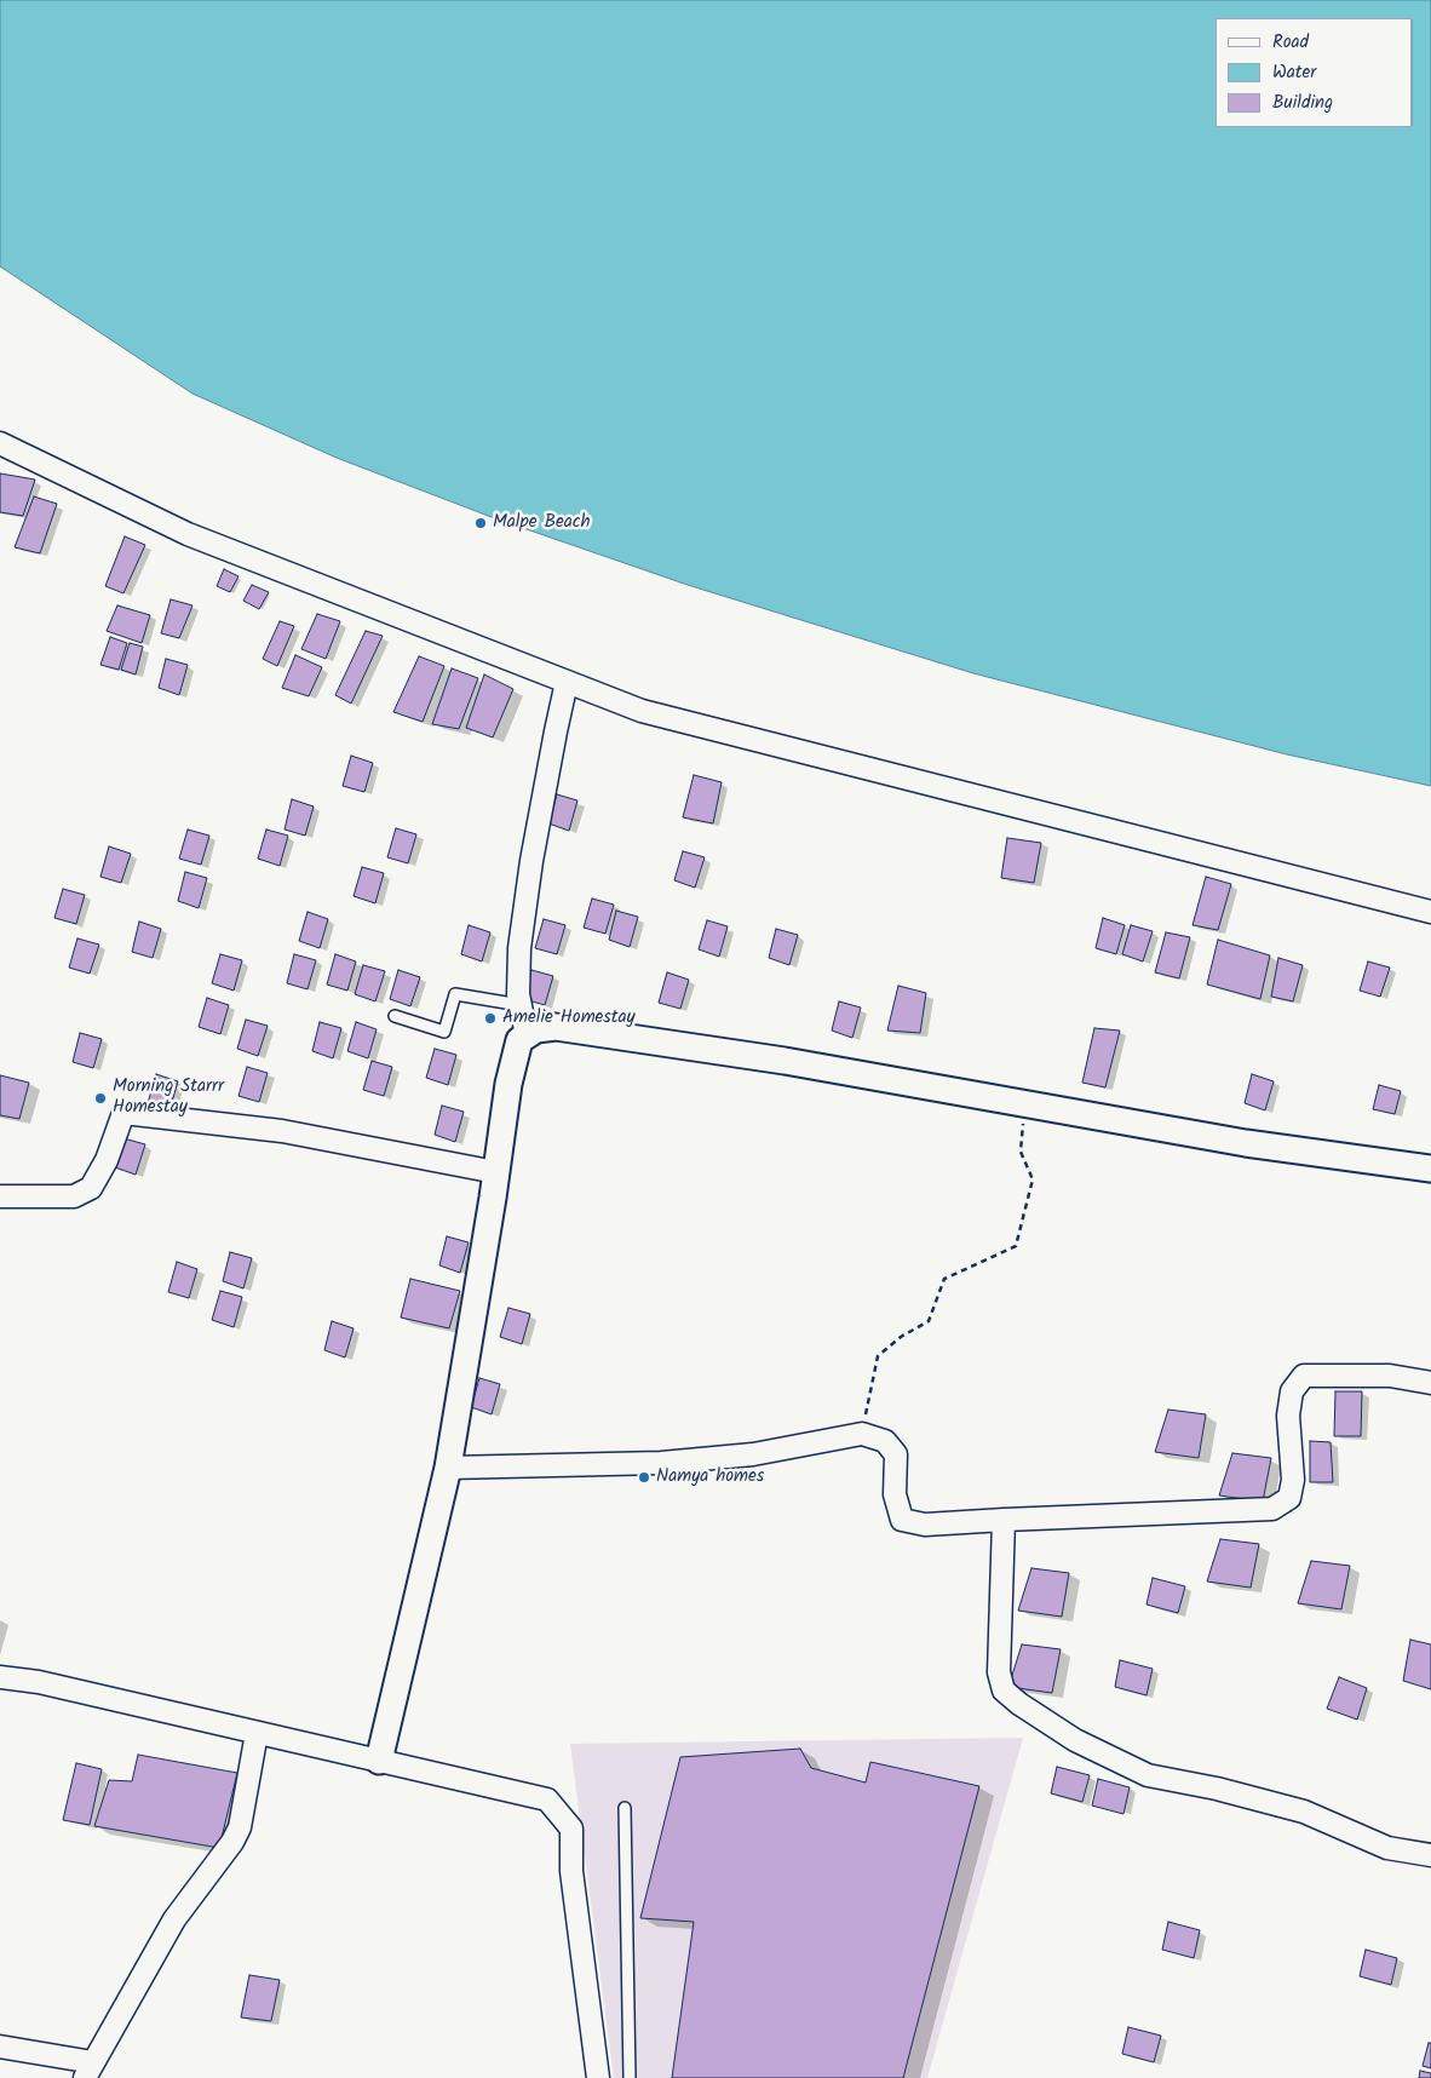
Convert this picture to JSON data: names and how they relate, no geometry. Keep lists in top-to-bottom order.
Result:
{
  "places": [
    "Malpe Beach",
    "Amelie Homestay",
    "Morning Starrr Homestay",
    "Namya homes"
  ],
  "legend": ["Road", "Water", "Building"]
}
